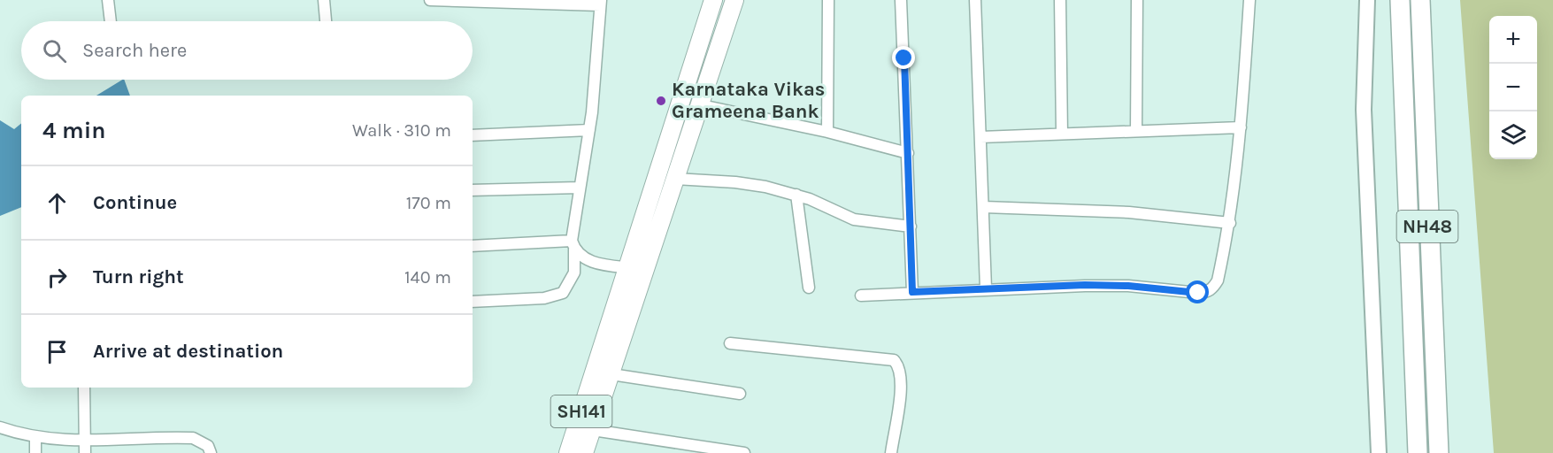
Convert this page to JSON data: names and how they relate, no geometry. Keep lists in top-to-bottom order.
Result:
{
  "streets": {
    "highway": ["NH48"],
    "main road": ["SH141"]
  },
  "places": ["Karnataka Vikas Grameena Bank"],
  "page": {
    "map_buttons": ["+", "−"],
    "search": "Search here",
    "heading": ["4 min", "Walk · 310 m"],
    "list": [
      ["Continue", "170 m"],
      ["Turn right", "140 m"],
      "Arrive at destination"
    ]
  }
}
